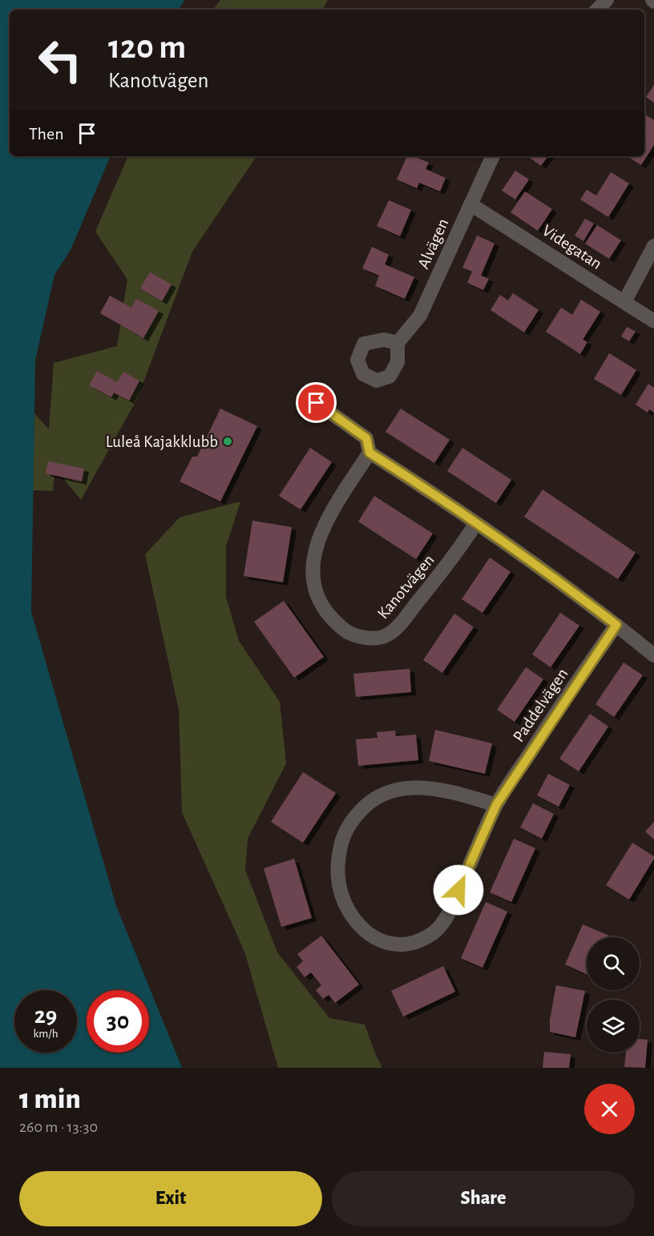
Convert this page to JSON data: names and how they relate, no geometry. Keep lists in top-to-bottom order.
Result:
{
  "streets": {
    "street": [
      "Alvägen",
      "Videgatan",
      "Kanotvägen",
      "Paddelvägen"
    ]
  },
  "crossings": [
    ["Alvägen", "Videgatan"]
  ],
  "places": ["Luleå Kajakklubb"],
  "page": {
    "turn": ["120 m", "Kanotvägen"],
    "then": "Then",
    "speed": "29 km/h",
    "limit": "30",
    "heading": ["1 min", "260 m · 13:30"],
    "buttons": ["Exit", "Share"]
  }
}
